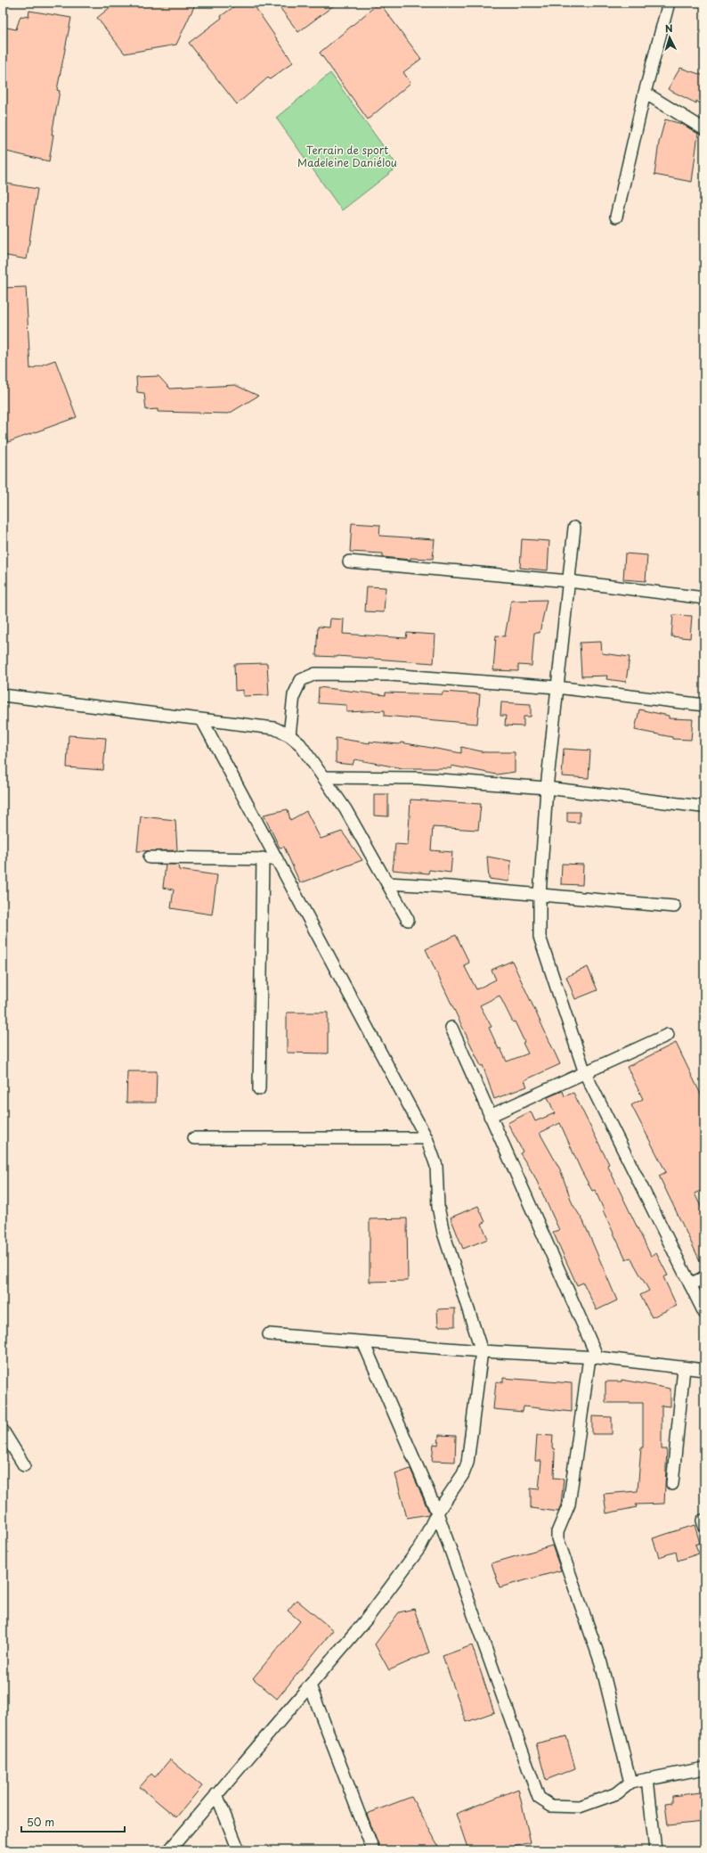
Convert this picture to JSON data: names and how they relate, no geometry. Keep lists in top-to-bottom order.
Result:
{
  "parks": ["Terrain de sport Madeleine Daniélou"],
  "scale_bar": "50 m",
  "north": "top"
}
